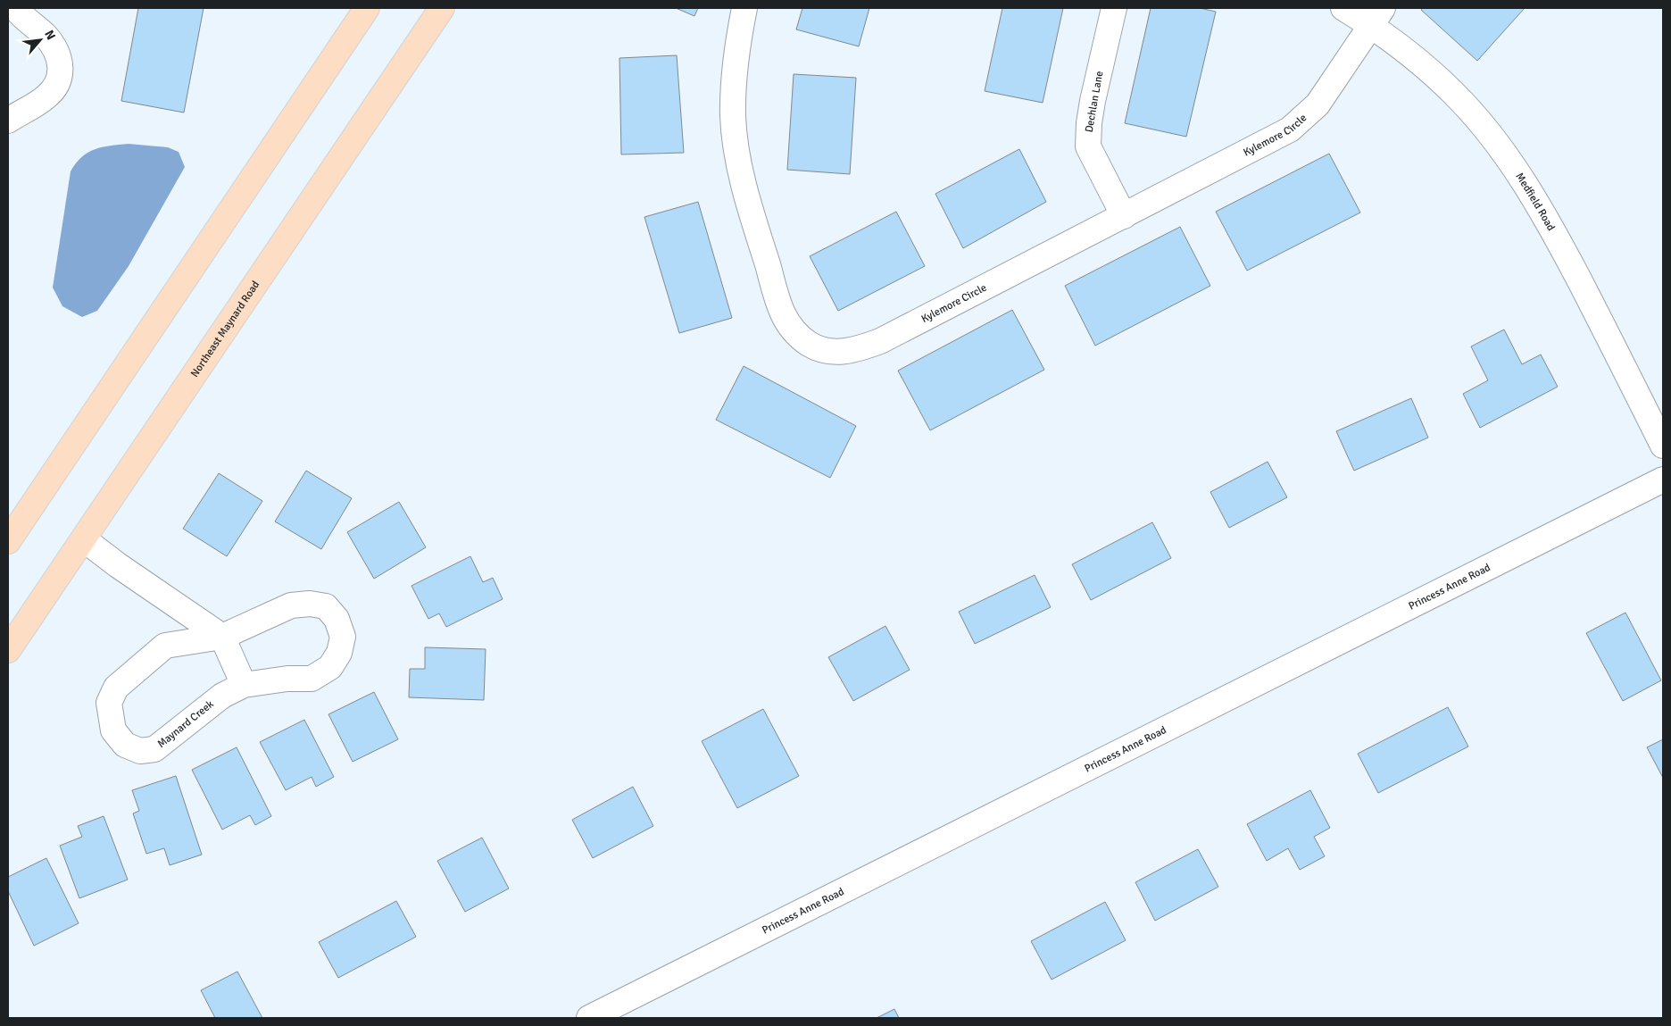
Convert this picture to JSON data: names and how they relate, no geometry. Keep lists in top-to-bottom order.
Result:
{
  "streets": {
    "main road": ["Northeast Maynard Road"],
    "street": [
      "Dechlan Lane",
      "Kylemore Circle",
      "Medfield Road",
      "Princess Anne Road",
      "Maynard Creek"
    ]
  },
  "crossings": [
    ["Dechlan Lane", "Kylemore Circle"],
    ["Kylemore Circle", "Medfield Road"]
  ],
  "north": "top right"
}
